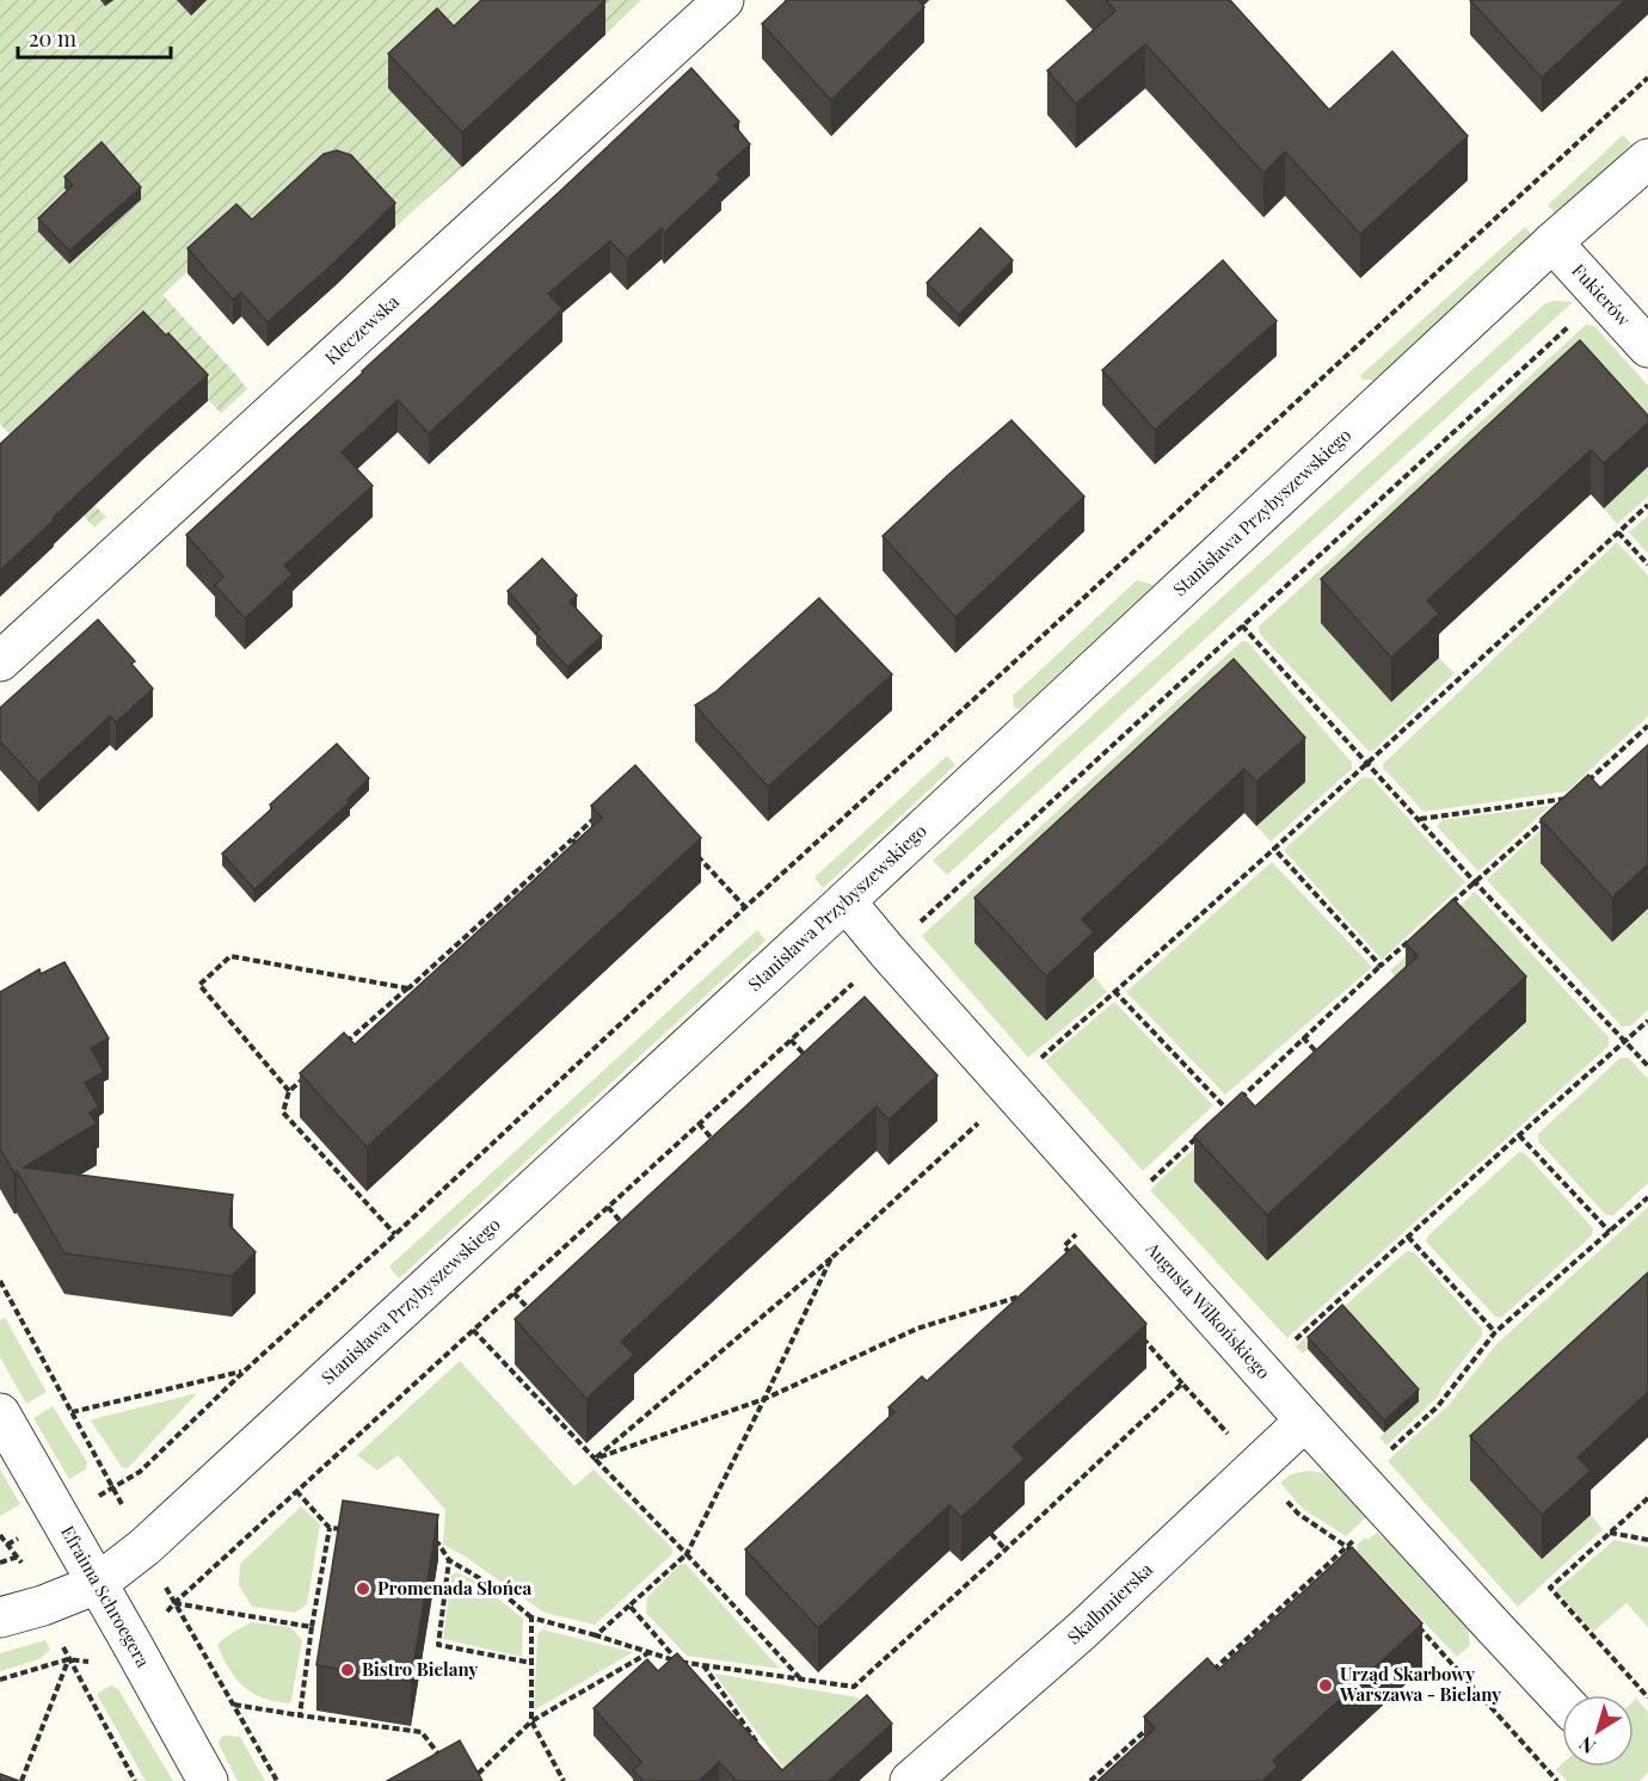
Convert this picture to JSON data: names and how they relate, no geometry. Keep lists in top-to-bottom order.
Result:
{
  "streets": {
    "street": [
      "Fukierów",
      "Kleczewska",
      "Stanisława Przybyszewskiego",
      "Augusta Wilkońskiego",
      "Efraima Schroegera",
      "Skalbmierska"
    ]
  },
  "crossings": [
    ["Fukierów", "Stanisława Przybyszewskiego"],
    ["Stanisława Przybyszewskiego", "Augusta Wilkońskiego"],
    ["Stanisława Przybyszewskiego", "Efraima Schroegera"],
    ["Augusta Wilkońskiego", "Skalbmierska"]
  ],
  "places": ["Promenada Słońca", "Bistro Bielany", "Urząd Skarbowy Warszawa - Bielany"],
  "scale_bar": "20 m",
  "north": "bottom left"
}
